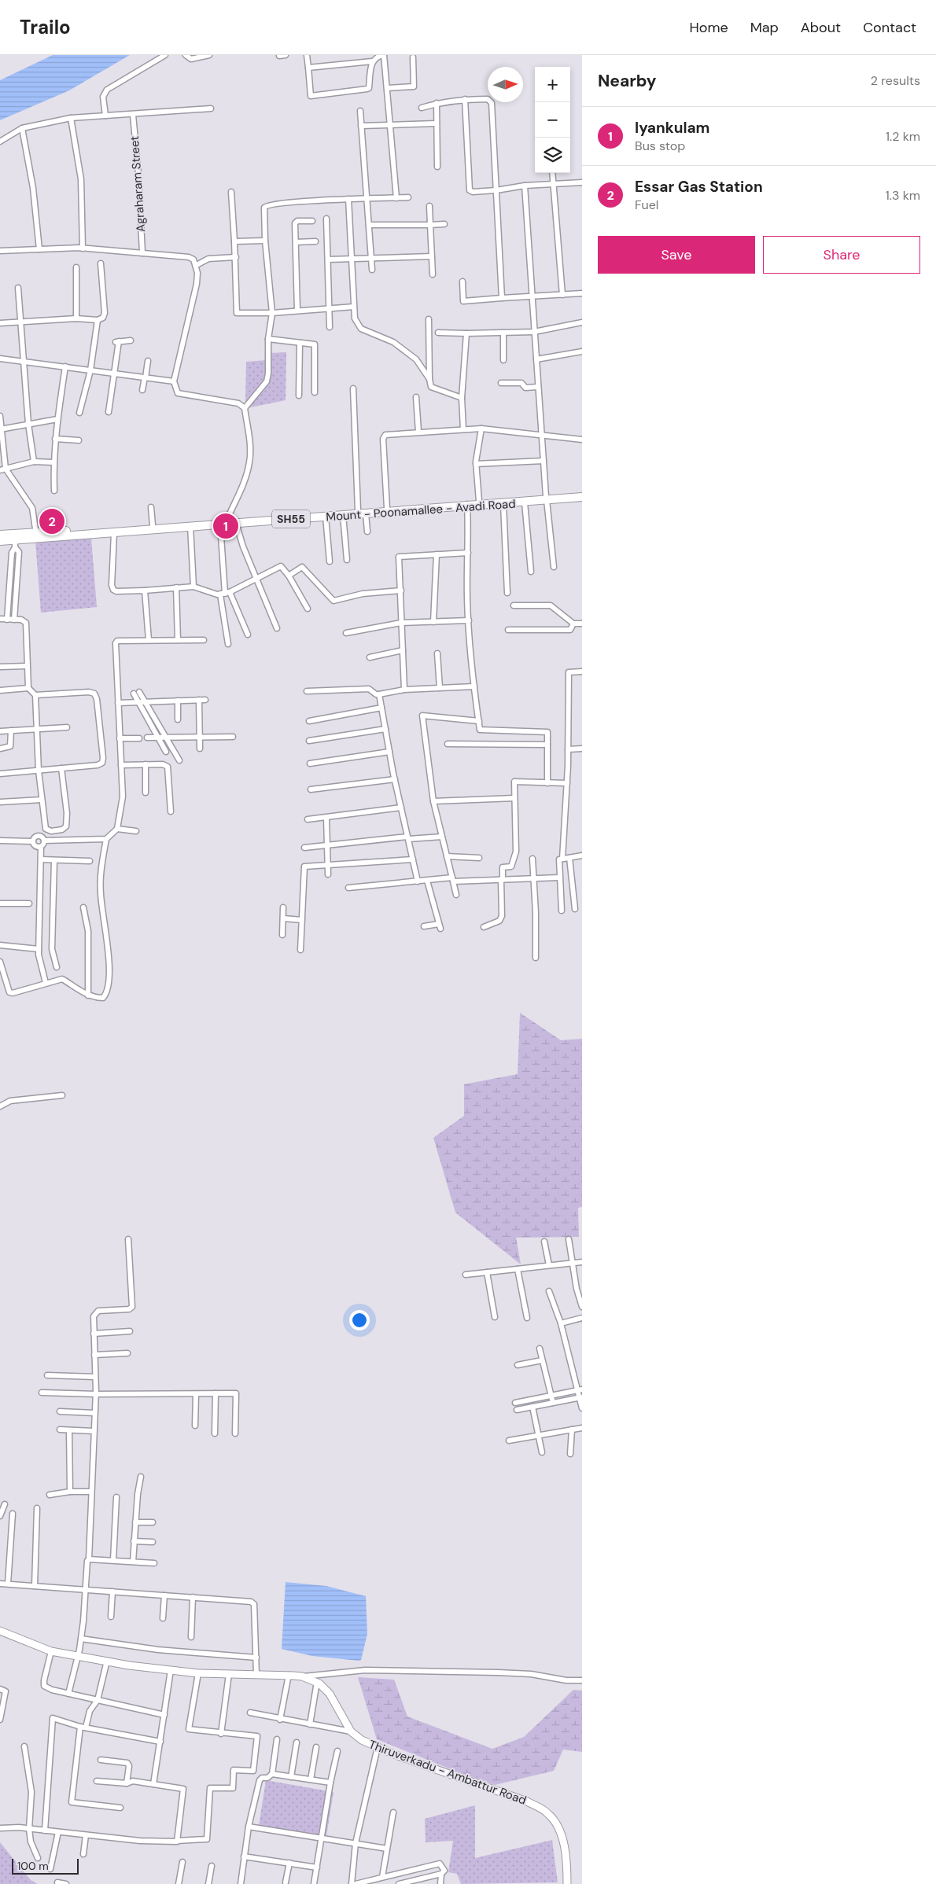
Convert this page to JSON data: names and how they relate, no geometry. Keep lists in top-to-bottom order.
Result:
{
  "streets": {
    "main road": ["Mount - Poonamallee - Avadi Road", "SH55", "Thiruverkadu - Ambattur Road"],
    "street": ["Agraharam Street"]
  },
  "scale_bar": "100 m",
  "north": "right",
  "page": {
    "header": "Trailo",
    "nav": [
      "Home",
      "Map",
      "About",
      "Contact"
    ],
    "heading": ["Nearby", "2 results"],
    "map_buttons": ["+", "−"],
    "list": [
      {
        "mark": "1",
        "name": "Iyankulam",
        "note": "Bus stop",
        "value": "1.2 km"
      },
      {
        "mark": "2",
        "name": "Essar Gas Station",
        "note": "Fuel",
        "value": "1.3 km"
      }
    ],
    "buttons": ["Save", "Share"],
    "pins": ["2", "1"],
    "scale": "100 m"
  }
}
